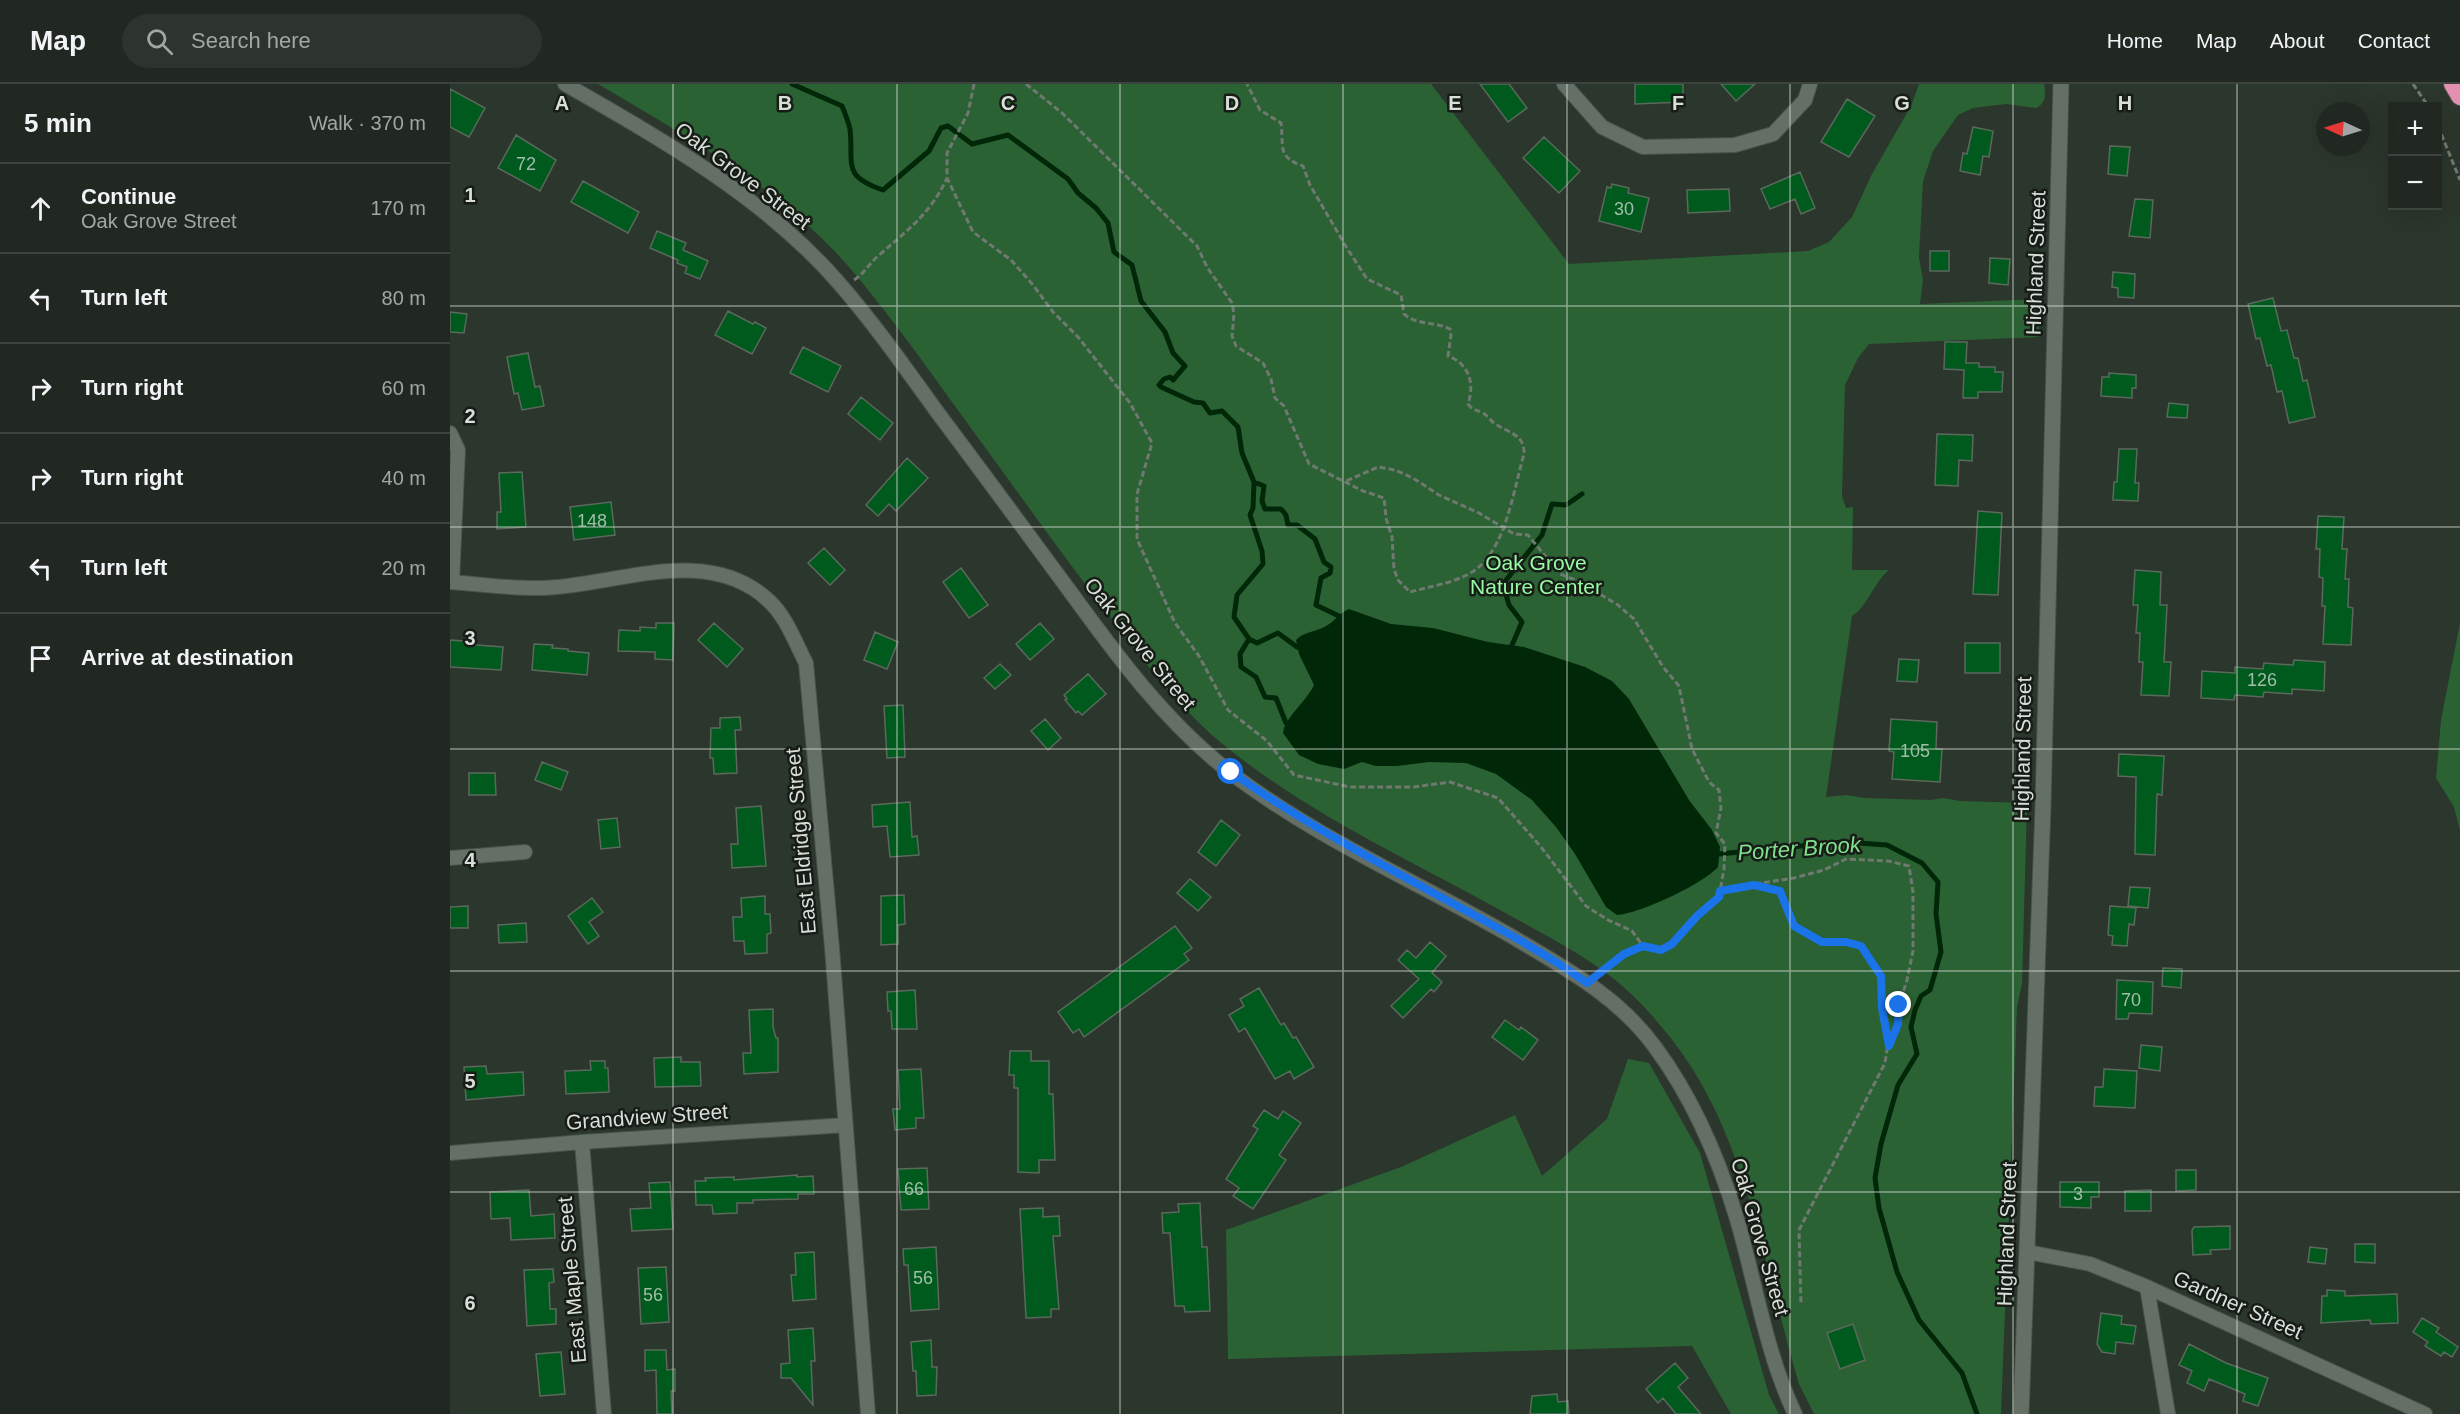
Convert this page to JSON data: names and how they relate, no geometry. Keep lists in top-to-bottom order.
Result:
{
  "streets": {
    "main road": ["Highland Street"],
    "street": [
      "Oak Grove Street",
      "East Eldridge Street",
      "Grandview Street",
      "East Maple Street",
      "Gardner Street"
    ]
  },
  "crossings": [
    ["Highland Street", "Gardner Street"],
    ["East Eldridge Street", "Grandview Street"],
    ["Grandview Street", "East Maple Street"]
  ],
  "water": ["Porter Brook"],
  "parks": ["Oak Grove Nature Center"],
  "house_numbers": [
    "72",
    "30",
    "148",
    "126",
    "105",
    "70",
    "66",
    "3",
    "56",
    "56"
  ],
  "north": "left",
  "page": {
    "header": "Map",
    "search": "Search here",
    "nav": [
      "Home",
      "Map",
      "About",
      "Contact"
    ],
    "heading": ["5 min", "Walk · 370 m"],
    "map_buttons": ["+", "−"],
    "list": [
      ["Continue", "Oak Grove Street", "170 m"],
      ["Turn left", "80 m"],
      ["Turn right", "60 m"],
      ["Turn right", "40 m"],
      ["Turn left", "20 m"],
      "Arrive at destination"
    ]
  },
  "grid": {
    "columns": [
      "A",
      "B",
      "C",
      "D",
      "E",
      "F",
      "G",
      "H"
    ],
    "rows": [
      "1",
      "2",
      "3",
      "4",
      "5",
      "6"
    ]
  }
}
